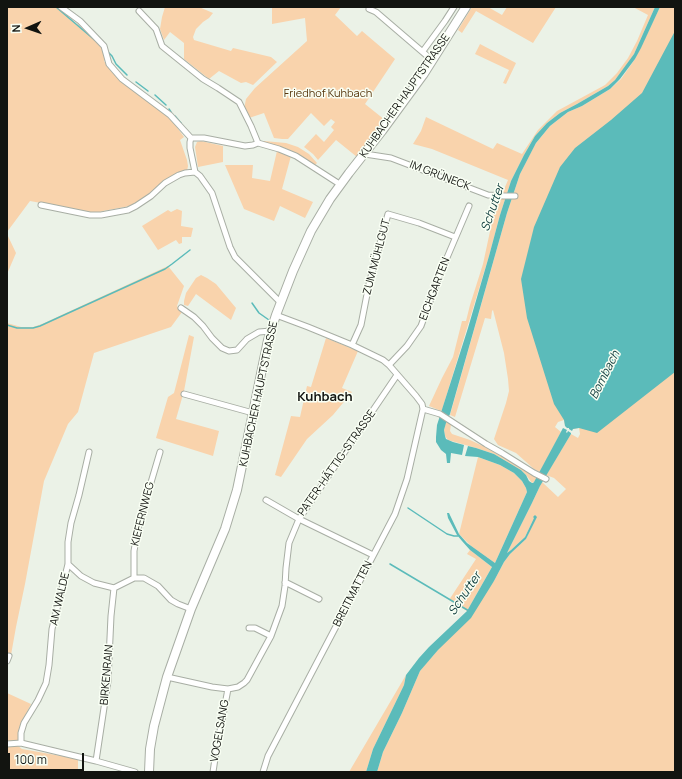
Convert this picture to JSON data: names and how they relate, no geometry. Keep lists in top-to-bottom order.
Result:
{
  "streets": {
    "main road": ["KUHBACHER HAUPTSTRASSE"],
    "street": [
      "IM GRÜNECK",
      "ZUM MÜHLGUT",
      "EICHGARTEN",
      "PATER-HÄTTIG-STRASSE",
      "KIEFERNWEG",
      "BREITMATTEN",
      "AM WALDE",
      "BIRKENRAIN",
      "VOGELSANG"
    ]
  },
  "crossings": [
    ["KUHBACHER HAUPTSTRASSE", "IM GRÜNECK"],
    ["ZUM MÜHLGUT", "EICHGARTEN"]
  ],
  "districts": ["Kuhbach"],
  "water": ["Schutter", "Bombach"],
  "parks": ["Friedhof Kuhbach"],
  "scale_bar": "100 m",
  "north": "left"
}
